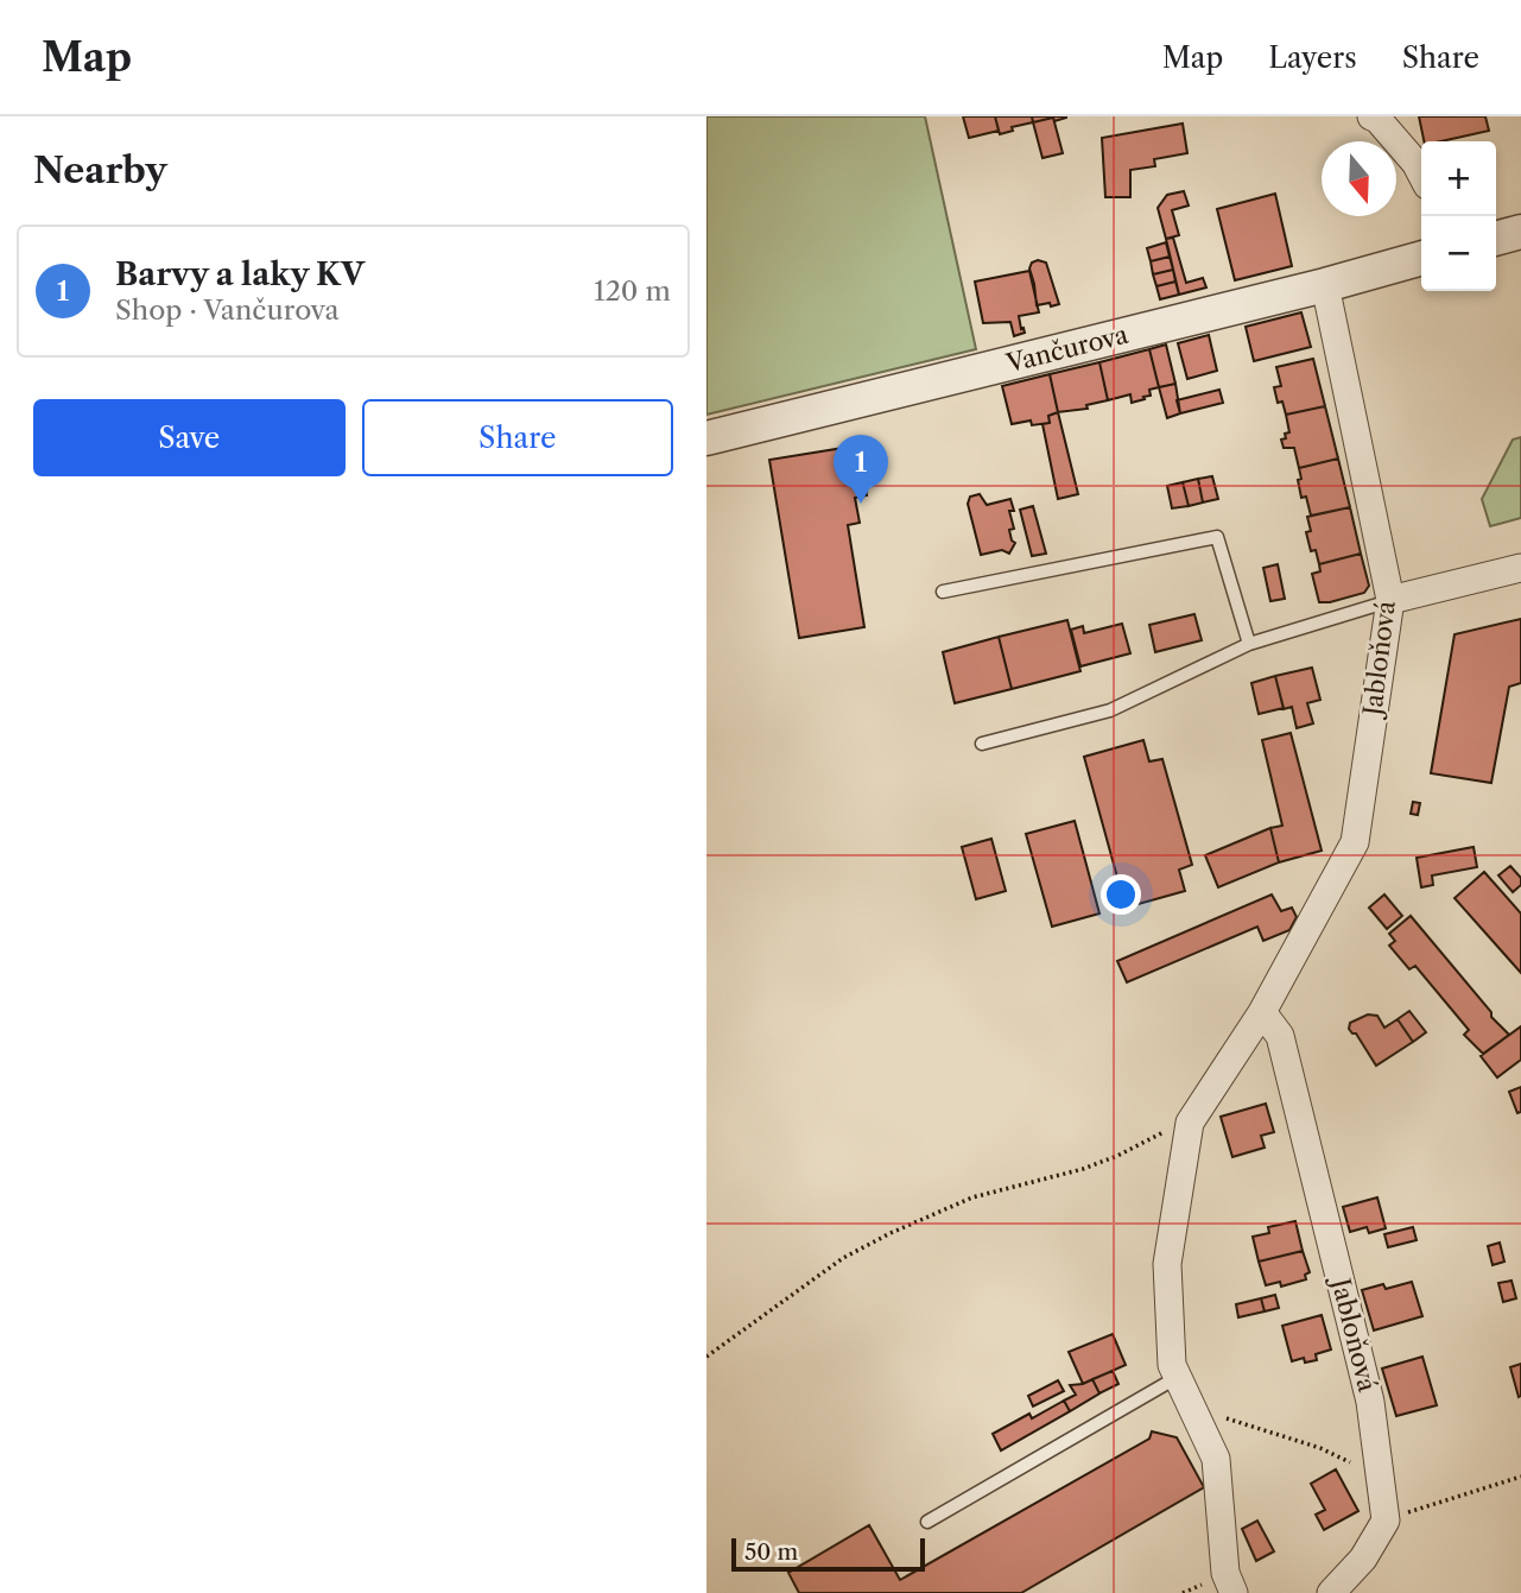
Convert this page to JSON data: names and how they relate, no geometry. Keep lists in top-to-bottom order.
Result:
{
  "streets": {
    "street": ["Vančurova", "Jabloňová"]
  },
  "crossings": [
    ["Vančurova", "Jabloňová"]
  ],
  "scale_bar": "50 m",
  "north": "bottom",
  "page": {
    "header": "Map",
    "nav": ["Map", "Layers", "Share"],
    "heading": "Nearby",
    "map_buttons": ["+", "−"],
    "list": [
      {
        "mark": "1",
        "name": "Barvy a laky KV",
        "note": "Shop · Vančurova",
        "value": "120 m"
      }
    ],
    "buttons": ["Save", "Share"],
    "pins": "1",
    "scale": "50 m"
  }
}
